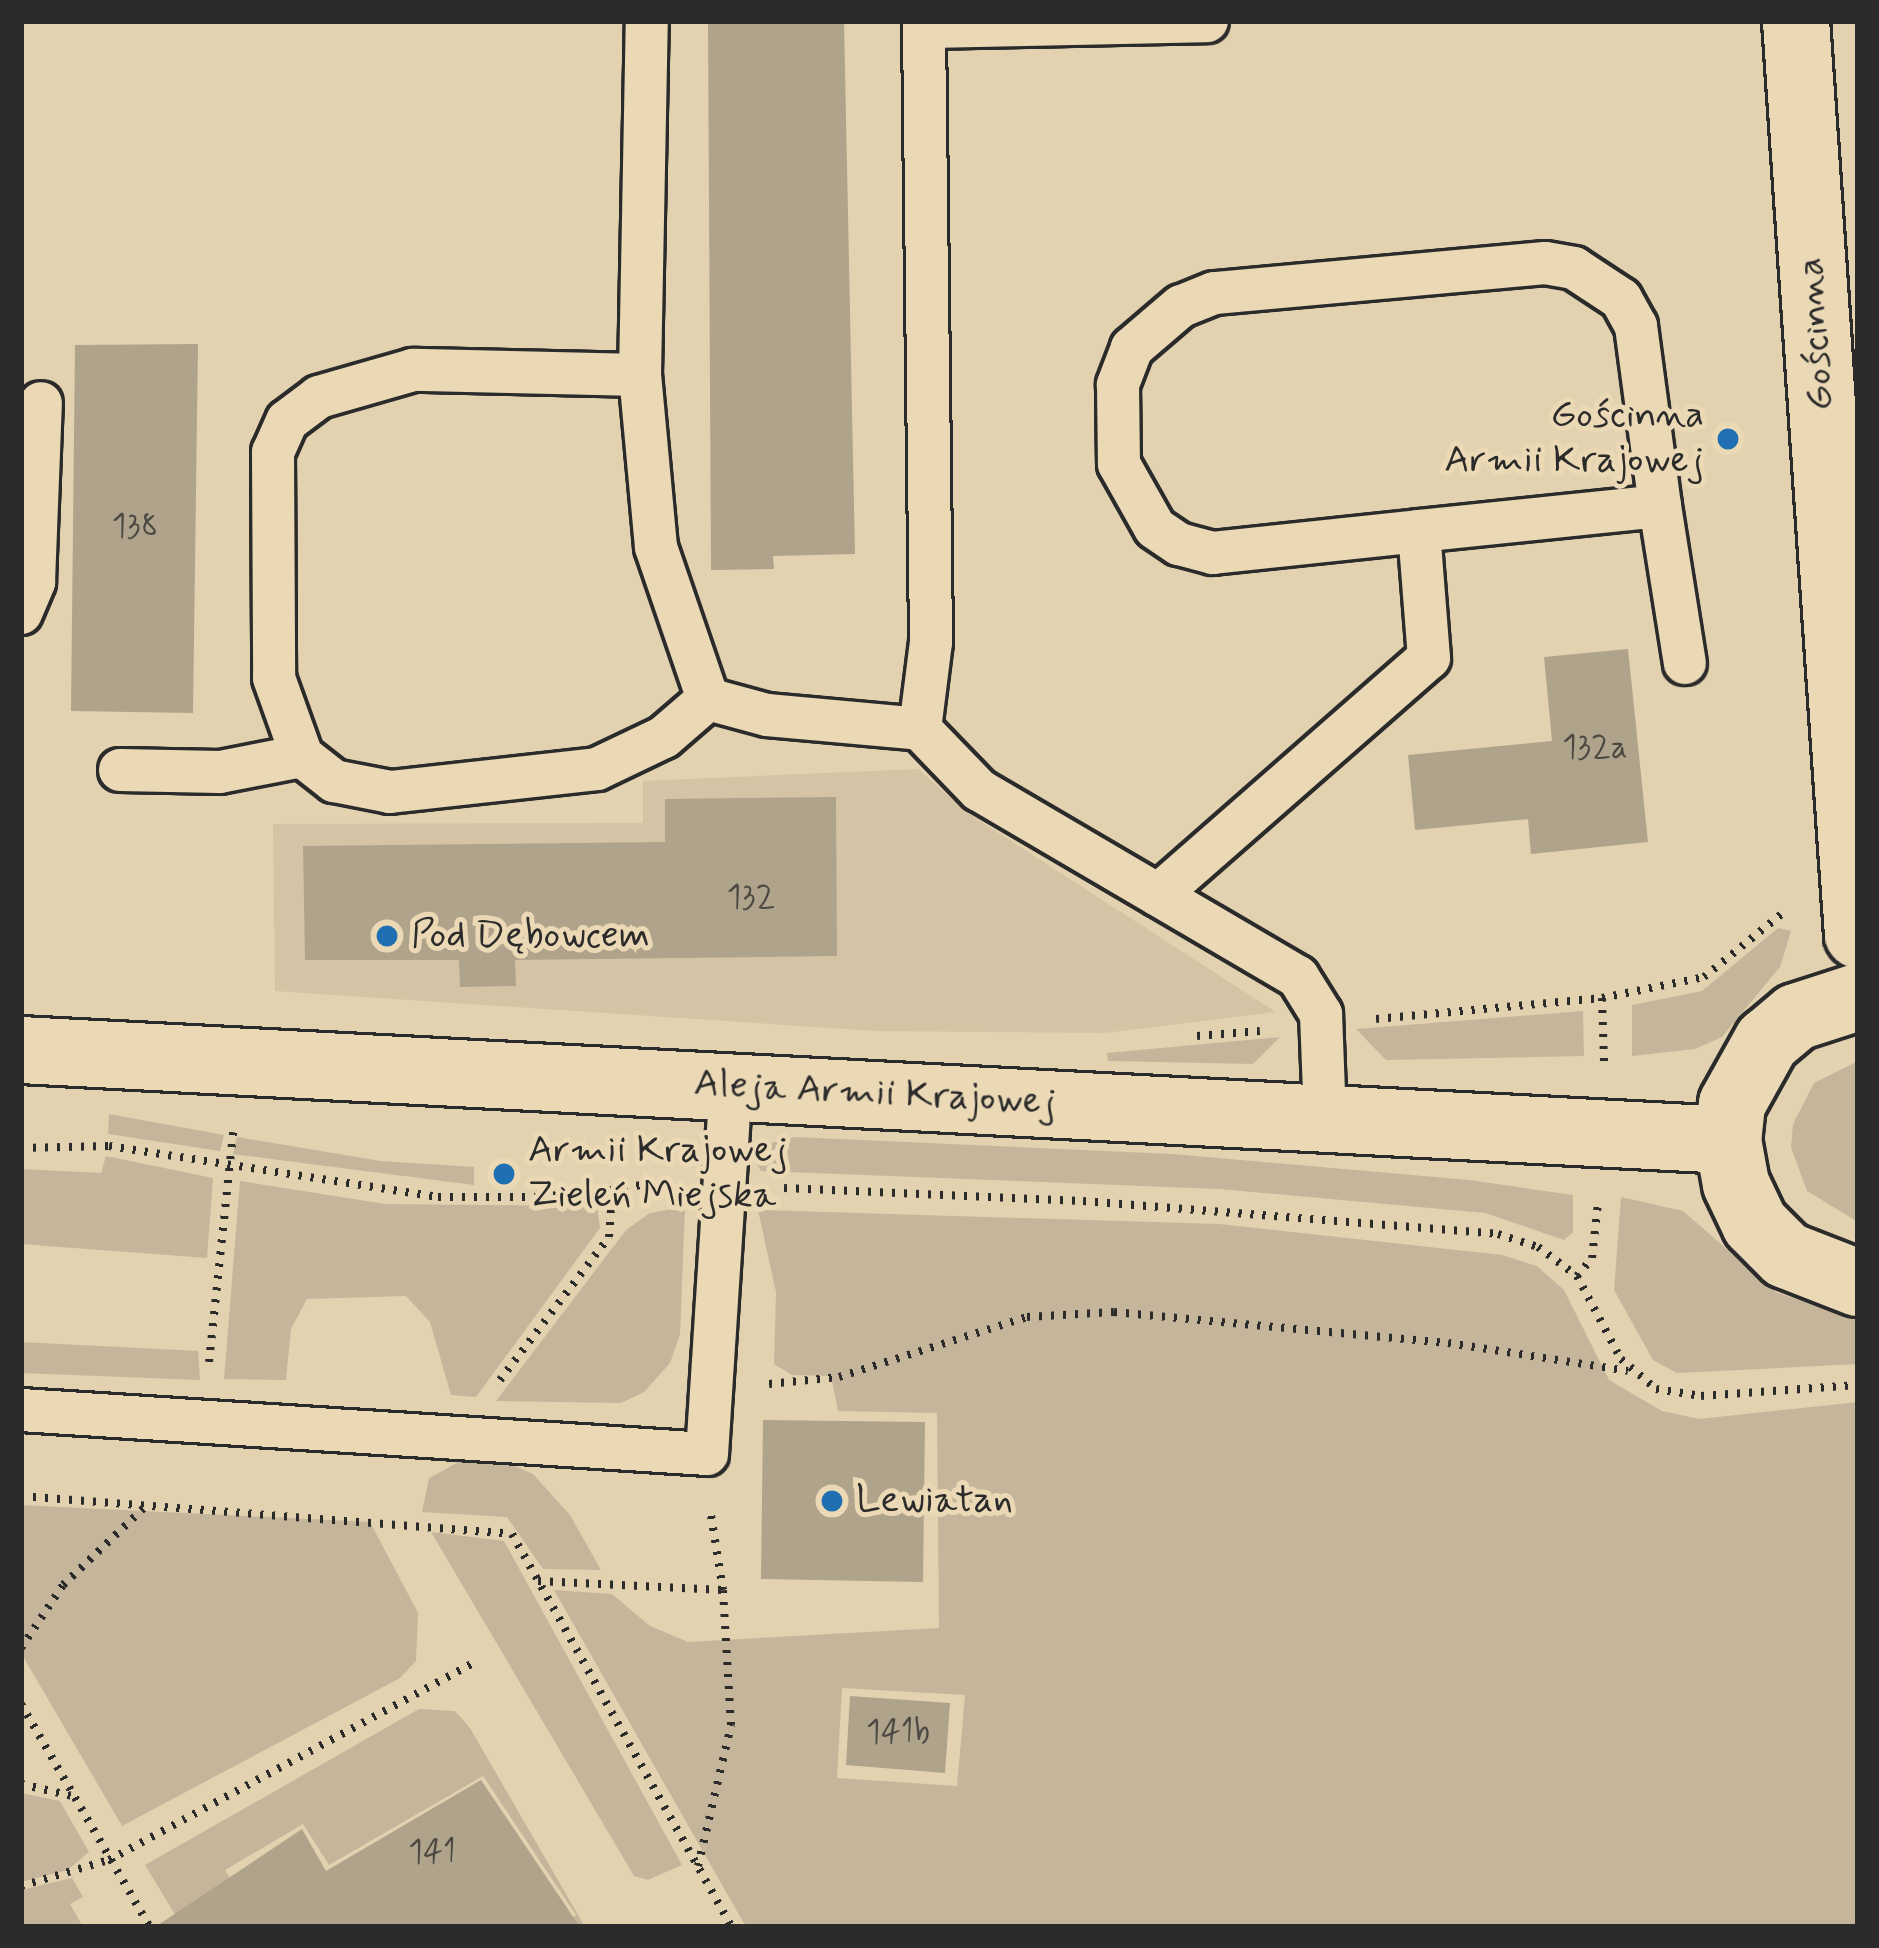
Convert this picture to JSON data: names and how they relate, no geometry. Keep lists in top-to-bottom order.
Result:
{
  "streets": {
    "street": ["Gościnna", "Aleja Armii Krajowej"]
  },
  "places": [
    "Gościnna Armii Krajowej",
    "Pod Dębowcem",
    "Armii Krajowej Zieleń Miejska",
    "Lewiatan"
  ],
  "house_numbers": [
    "138",
    "132a",
    "132",
    "141b",
    "141"
  ]
}
